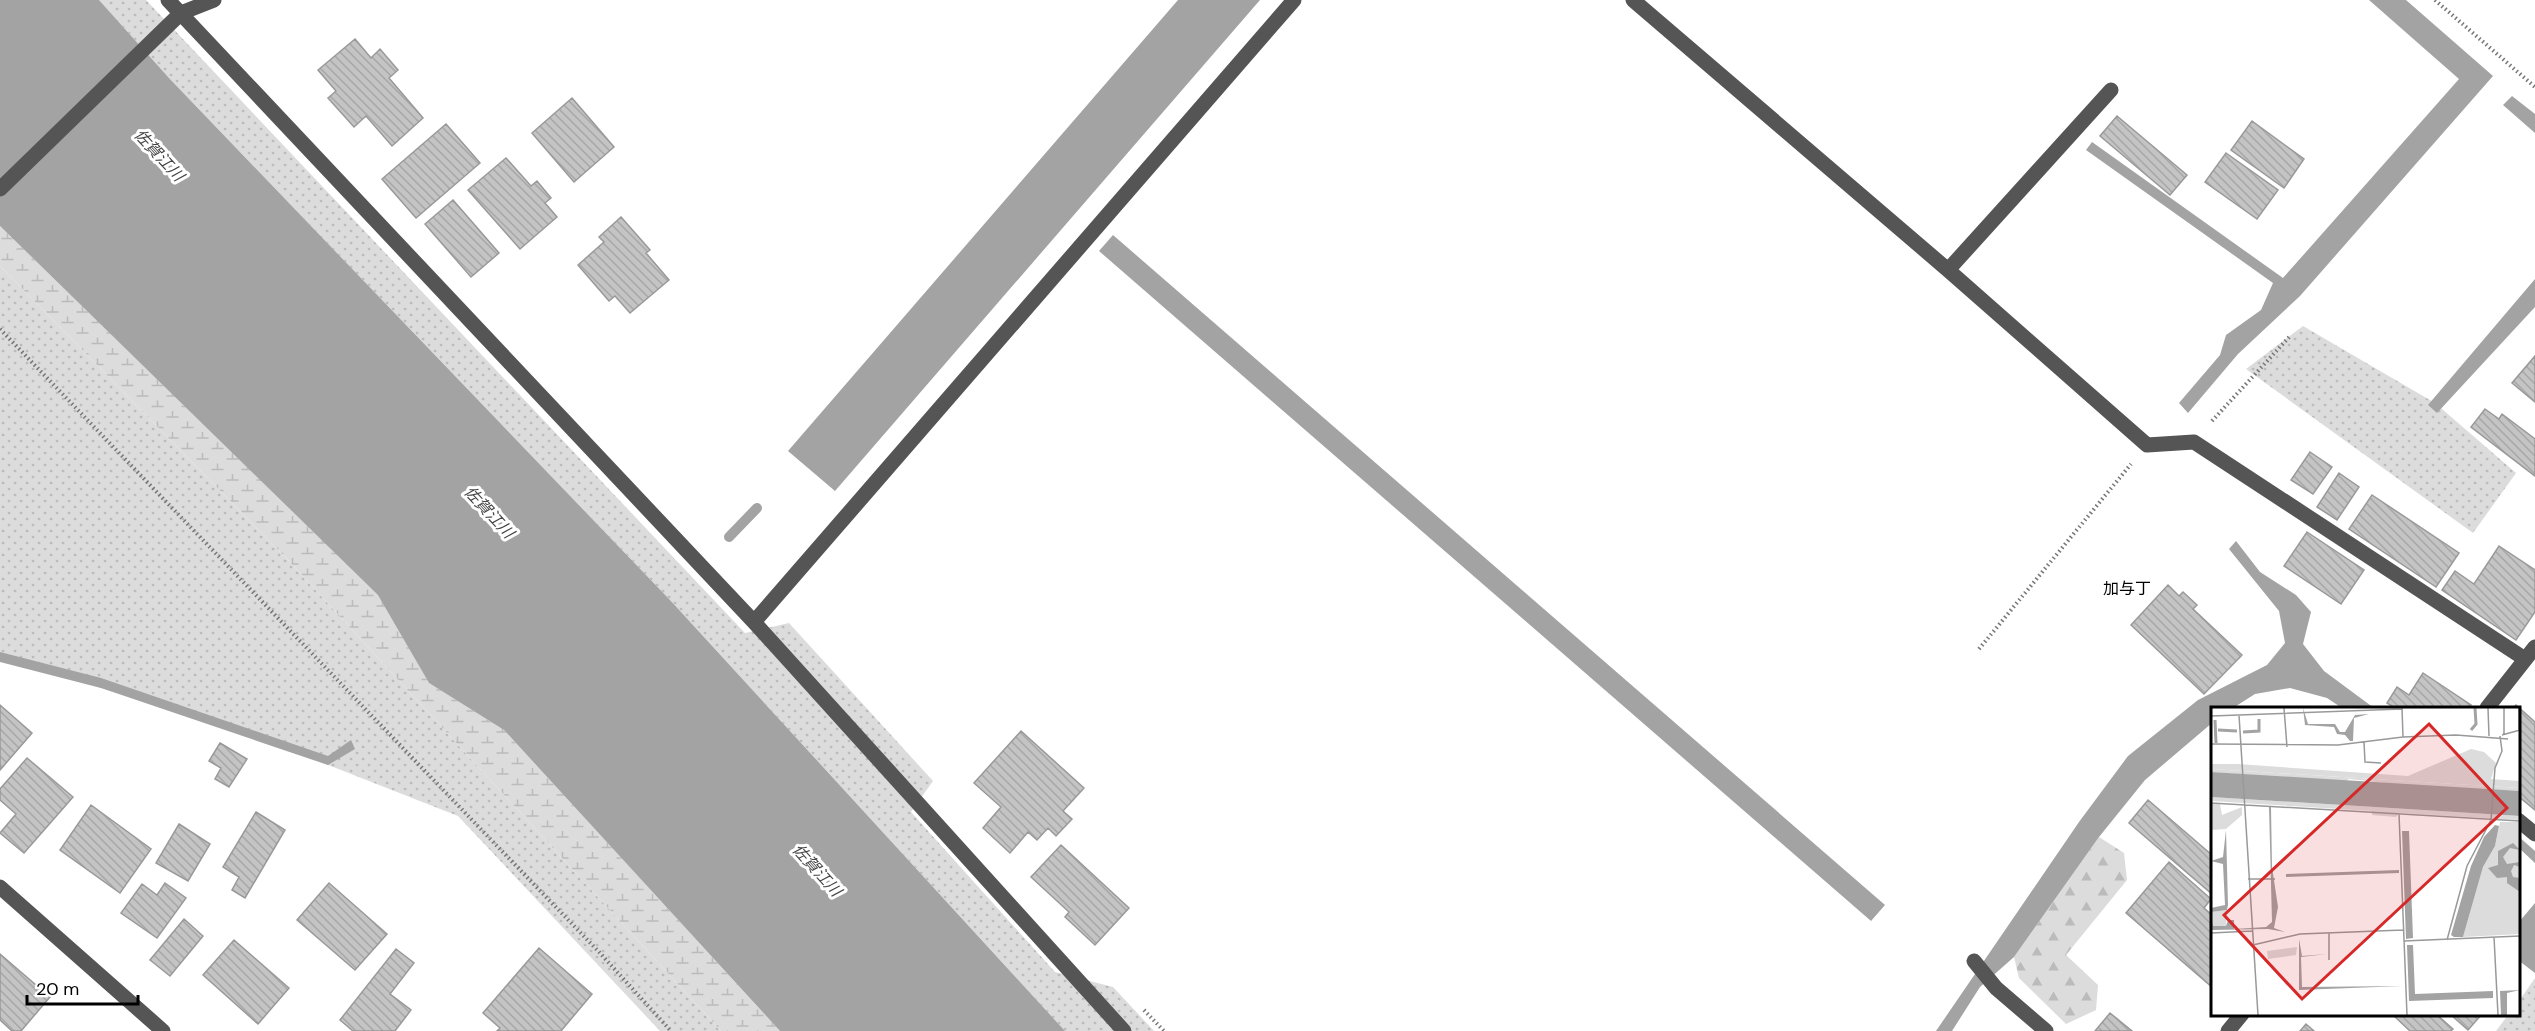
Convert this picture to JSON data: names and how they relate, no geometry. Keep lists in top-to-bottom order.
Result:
{
  "districts": ["加与丁"],
  "water": ["佐賀江川"],
  "scale_bar": "20 m"
}
